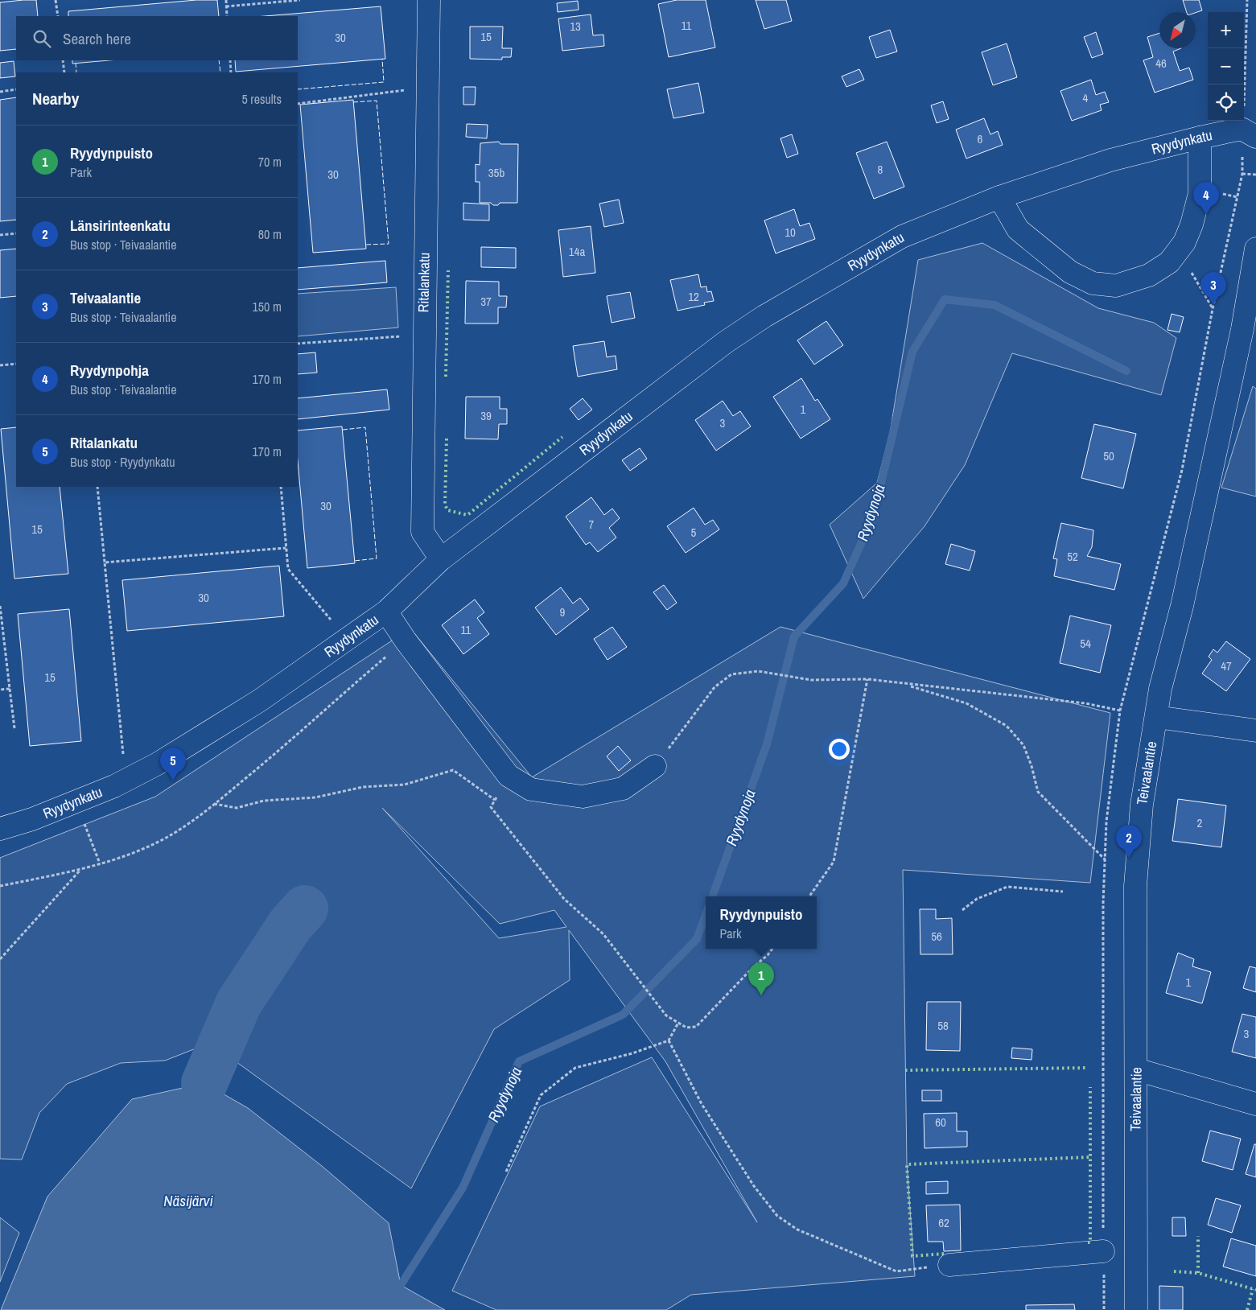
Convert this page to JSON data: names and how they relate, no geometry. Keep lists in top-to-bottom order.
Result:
{
  "streets": {
    "street": ["Ryydynkatu", "Ritalankatu", "Teivaalantie"]
  },
  "crossings": [
    ["Ryydynkatu", "Ritalankatu"]
  ],
  "water": ["Ryydynoja", "Näsijärvi"],
  "house_numbers": [
    "11",
    "13",
    "15",
    "30",
    "46",
    "4",
    "6",
    "8",
    "35b",
    "30",
    "10",
    "14a",
    "12",
    "37",
    "1",
    "39",
    "3",
    "50",
    "30",
    "7",
    "15",
    "5",
    "52",
    "30",
    "9",
    "11",
    "54",
    "47",
    "15",
    "2",
    "56",
    "1",
    "58",
    "3",
    "60",
    "62"
  ],
  "north": "bottom left",
  "page": {
    "map_buttons": ["+", "−"],
    "search": "Search here",
    "heading": ["Nearby", "5 results"],
    "list": [
      {
        "mark": "1",
        "name": "Ryydynpuisto",
        "note": "Park",
        "value": "70 m"
      },
      {
        "mark": "2",
        "name": "Länsirinteenkatu",
        "note": "Bus stop · Teivaalantie",
        "value": "80 m"
      },
      {
        "mark": "3",
        "name": "Teivaalantie",
        "note": "Bus stop · Teivaalantie",
        "value": "150 m"
      },
      {
        "mark": "4",
        "name": "Ryydynpohja",
        "note": "Bus stop · Teivaalantie",
        "value": "170 m"
      },
      {
        "mark": "5",
        "name": "Ritalankatu",
        "note": "Bus stop · Ryydynkatu",
        "value": "170 m"
      }
    ],
    "pins": [
      "4",
      "3",
      "5",
      "2",
      "1"
    ],
    "popup": ["Ryydynpuisto", "Park"]
  }
}
